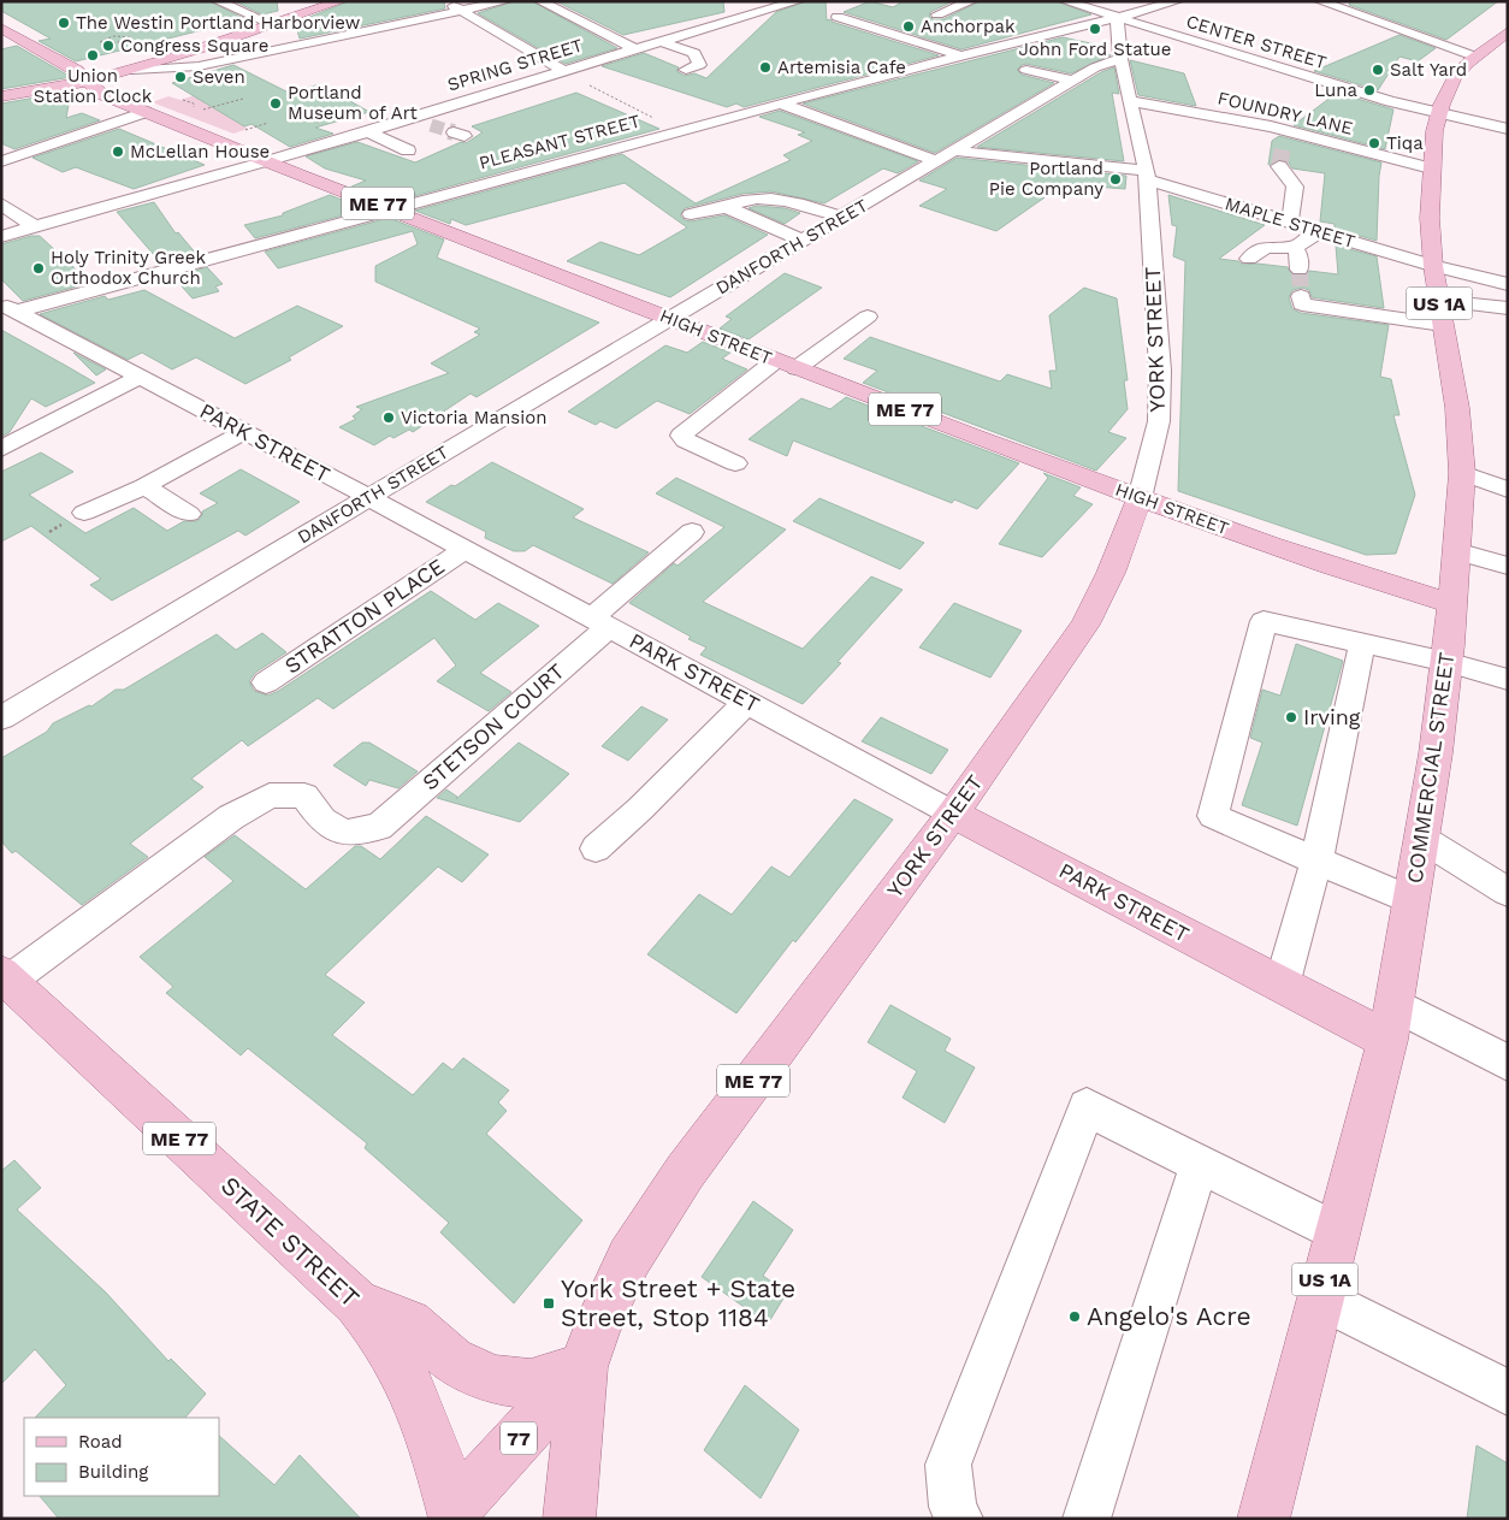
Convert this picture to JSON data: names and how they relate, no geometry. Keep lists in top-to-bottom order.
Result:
{
  "streets": {
    "main road": [
      "ME 77",
      "US 1A",
      "HIGH STREET",
      "YORK STREET",
      "PARK STREET",
      "COMMERCIAL STREET",
      "STATE STREET",
      "77"
    ],
    "street": [
      "CENTER STREET",
      "SPRING STREET",
      "FOUNDRY LANE",
      "PLEASANT STREET",
      "MAPLE STREET",
      "DANFORTH STREET",
      "STRATTON PLACE",
      "STETSON COURT"
    ]
  },
  "crossings": [
    ["CENTER STREET", "PLEASANT STREET"],
    ["CENTER STREET", "YORK STREET"],
    ["CENTER STREET", "COMMERCIAL STREET"],
    ["SPRING STREET", "HIGH STREET"],
    ["FOUNDRY LANE", "YORK STREET"],
    ["FOUNDRY LANE", "COMMERCIAL STREET"],
    ["PLEASANT STREET", "HIGH STREET"],
    ["PLEASANT STREET", "YORK STREET"],
    ["PLEASANT STREET", "PARK STREET"],
    ["ME 77", "YORK STREET"],
    ["MAPLE STREET", "DANFORTH STREET"],
    ["MAPLE STREET", "YORK STREET"],
    ["MAPLE STREET", "COMMERCIAL STREET"],
    ["DANFORTH STREET", "HIGH STREET"],
    ["DANFORTH STREET", "YORK STREET"],
    ["DANFORTH STREET", "PARK STREET"],
    ["HIGH STREET", "YORK STREET"],
    ["HIGH STREET", "COMMERCIAL STREET"],
    ["YORK STREET", "PARK STREET"],
    ["YORK STREET", "STATE STREET"],
    ["PARK STREET", "STRATTON PLACE"],
    ["PARK STREET", "STETSON COURT"],
    ["PARK STREET", "COMMERCIAL STREET"],
    ["STETSON COURT", "STATE STREET"]
  ],
  "places": {
    "other": [
      "The Westin Portland Harborview",
      "Anchorpak",
      "John Ford Statue",
      "Congress Square",
      "Union Station Clock",
      "Artemisia Cafe",
      "Salt Yard",
      "Seven",
      "Luna",
      "Portland Museum of Art",
      "Tiqa",
      "McLellan House",
      "Portland Pie Company",
      "Holy Trinity Greek Orthodox Church",
      "Victoria Mansion",
      "Irving",
      "Angelo's Acre"
    ],
    "transit": ["York Street + State Street, Stop 1184"]
  },
  "legend": ["Road", "Building"]
}
